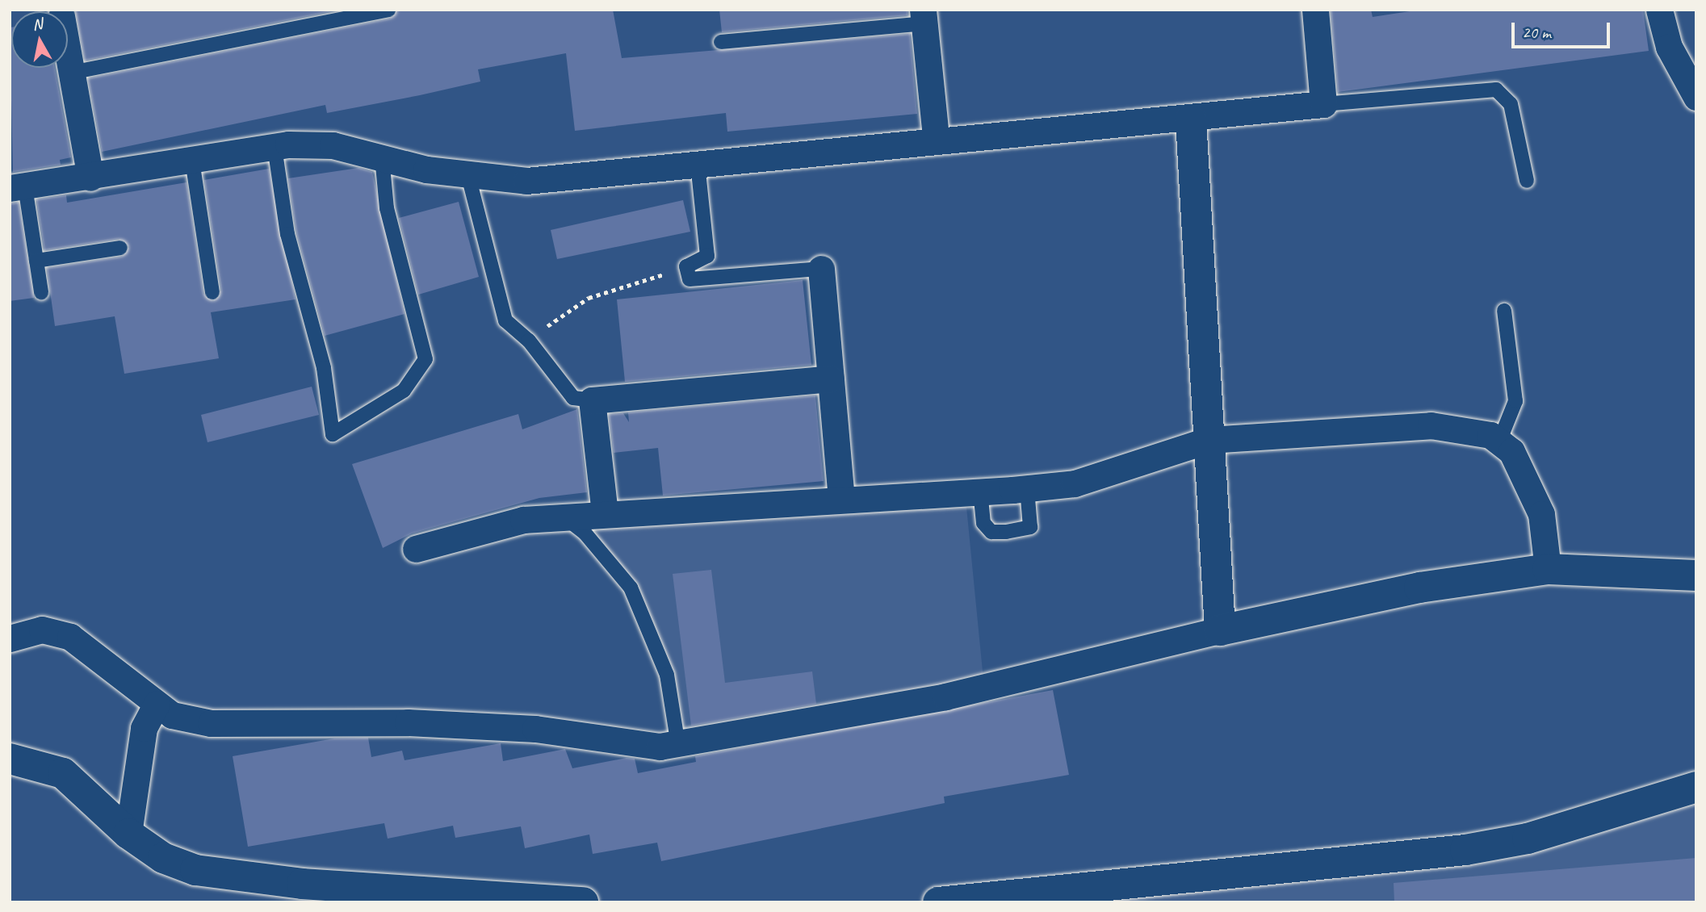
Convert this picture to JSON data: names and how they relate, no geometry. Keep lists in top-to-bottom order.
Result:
{
  "scale_bar": "20 m",
  "north": "top"
}
